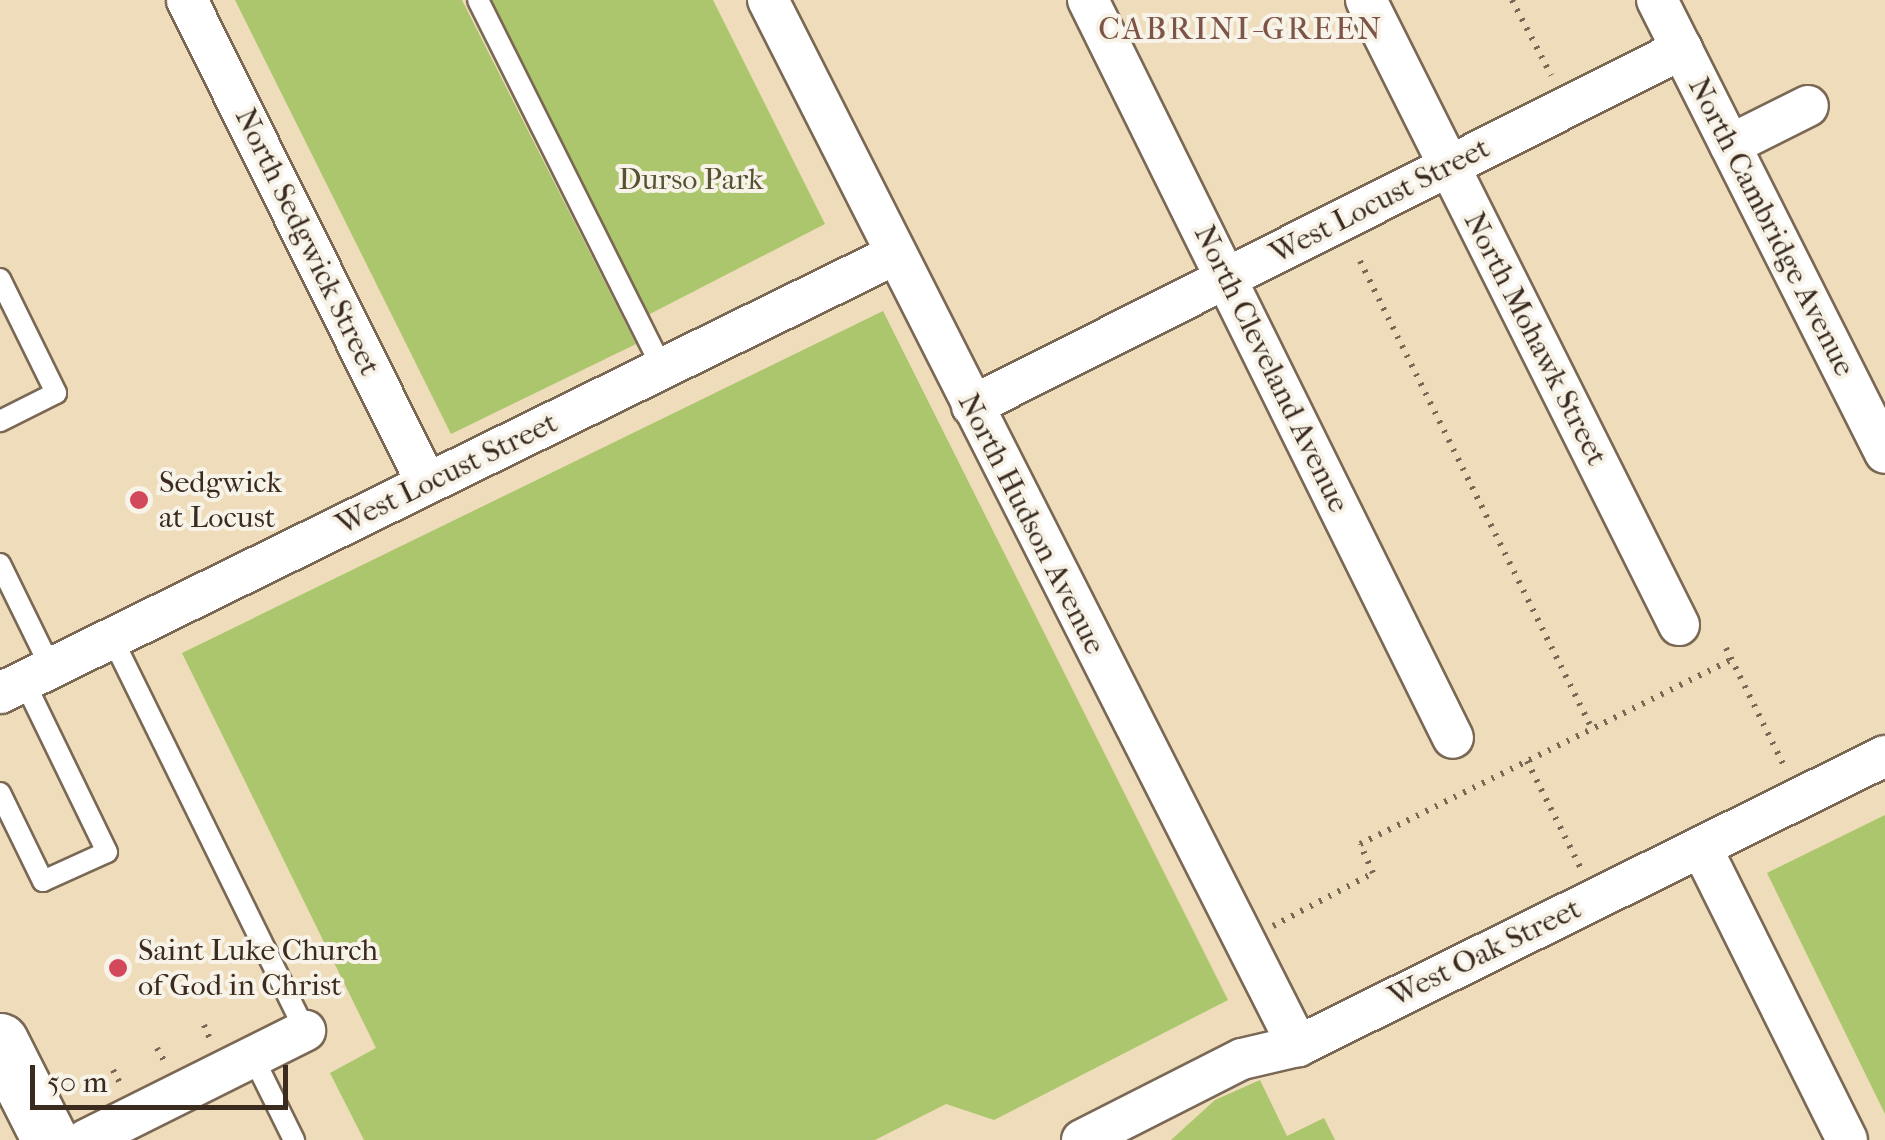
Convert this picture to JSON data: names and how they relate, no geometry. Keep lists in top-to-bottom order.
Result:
{
  "streets": {
    "street": [
      "West Locust Street",
      "North Cambridge Avenue",
      "North Sedgwick Street",
      "North Mohawk Street",
      "North Cleveland Avenue",
      "North Hudson Avenue",
      "West Oak Street"
    ]
  },
  "crossings": [
    ["West Locust Street", "North Cambridge Avenue"],
    ["West Locust Street", "North Sedgwick Street"],
    ["West Locust Street", "North Mohawk Street"],
    ["West Locust Street", "North Cleveland Avenue"],
    ["West Locust Street", "North Hudson Avenue"],
    ["North Hudson Avenue", "West Oak Street"]
  ],
  "districts": ["CABRINI-GREEN"],
  "parks": ["Durso Park"],
  "places": ["Sedgwick at Locust", "Saint Luke Church of God in Christ"],
  "scale_bar": "50 m"
}
